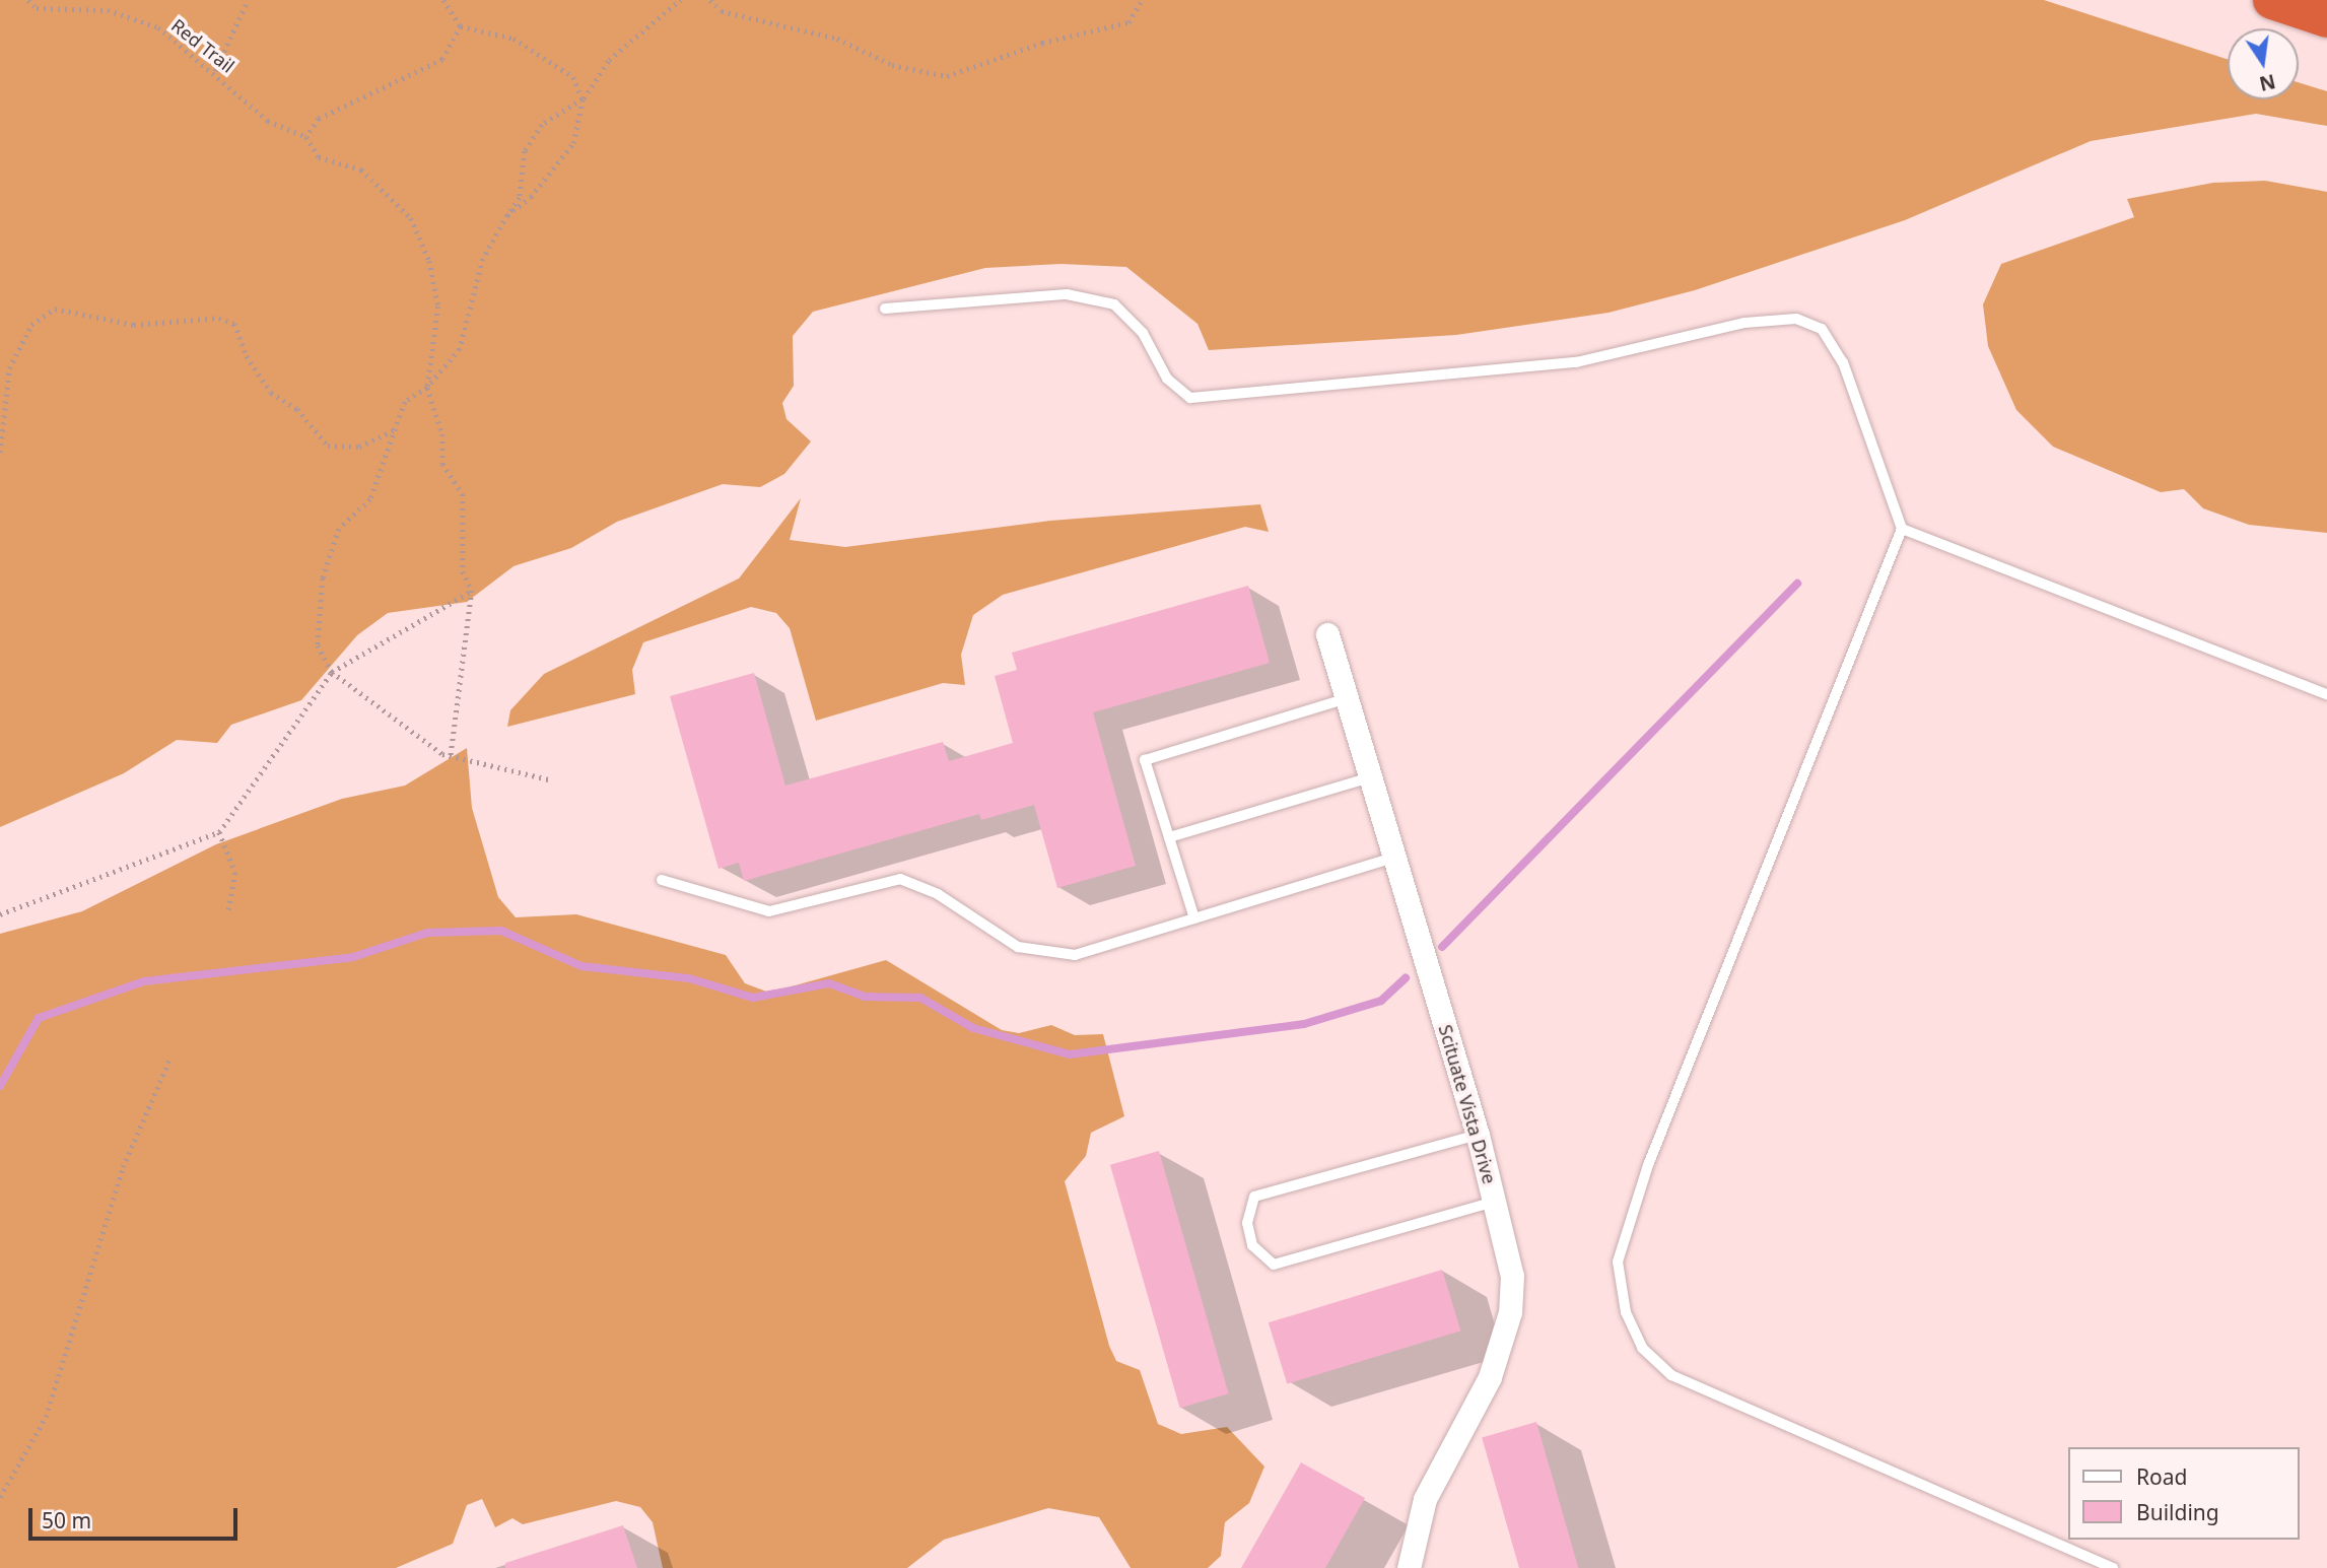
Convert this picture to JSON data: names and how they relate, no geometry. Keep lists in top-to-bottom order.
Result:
{
  "streets": {
    "street": ["Scituate Vista Drive"],
    "path": ["Red Trail"]
  },
  "legend": ["Road", "Building"],
  "scale_bar": "50 m",
  "north": "bottom"
}
